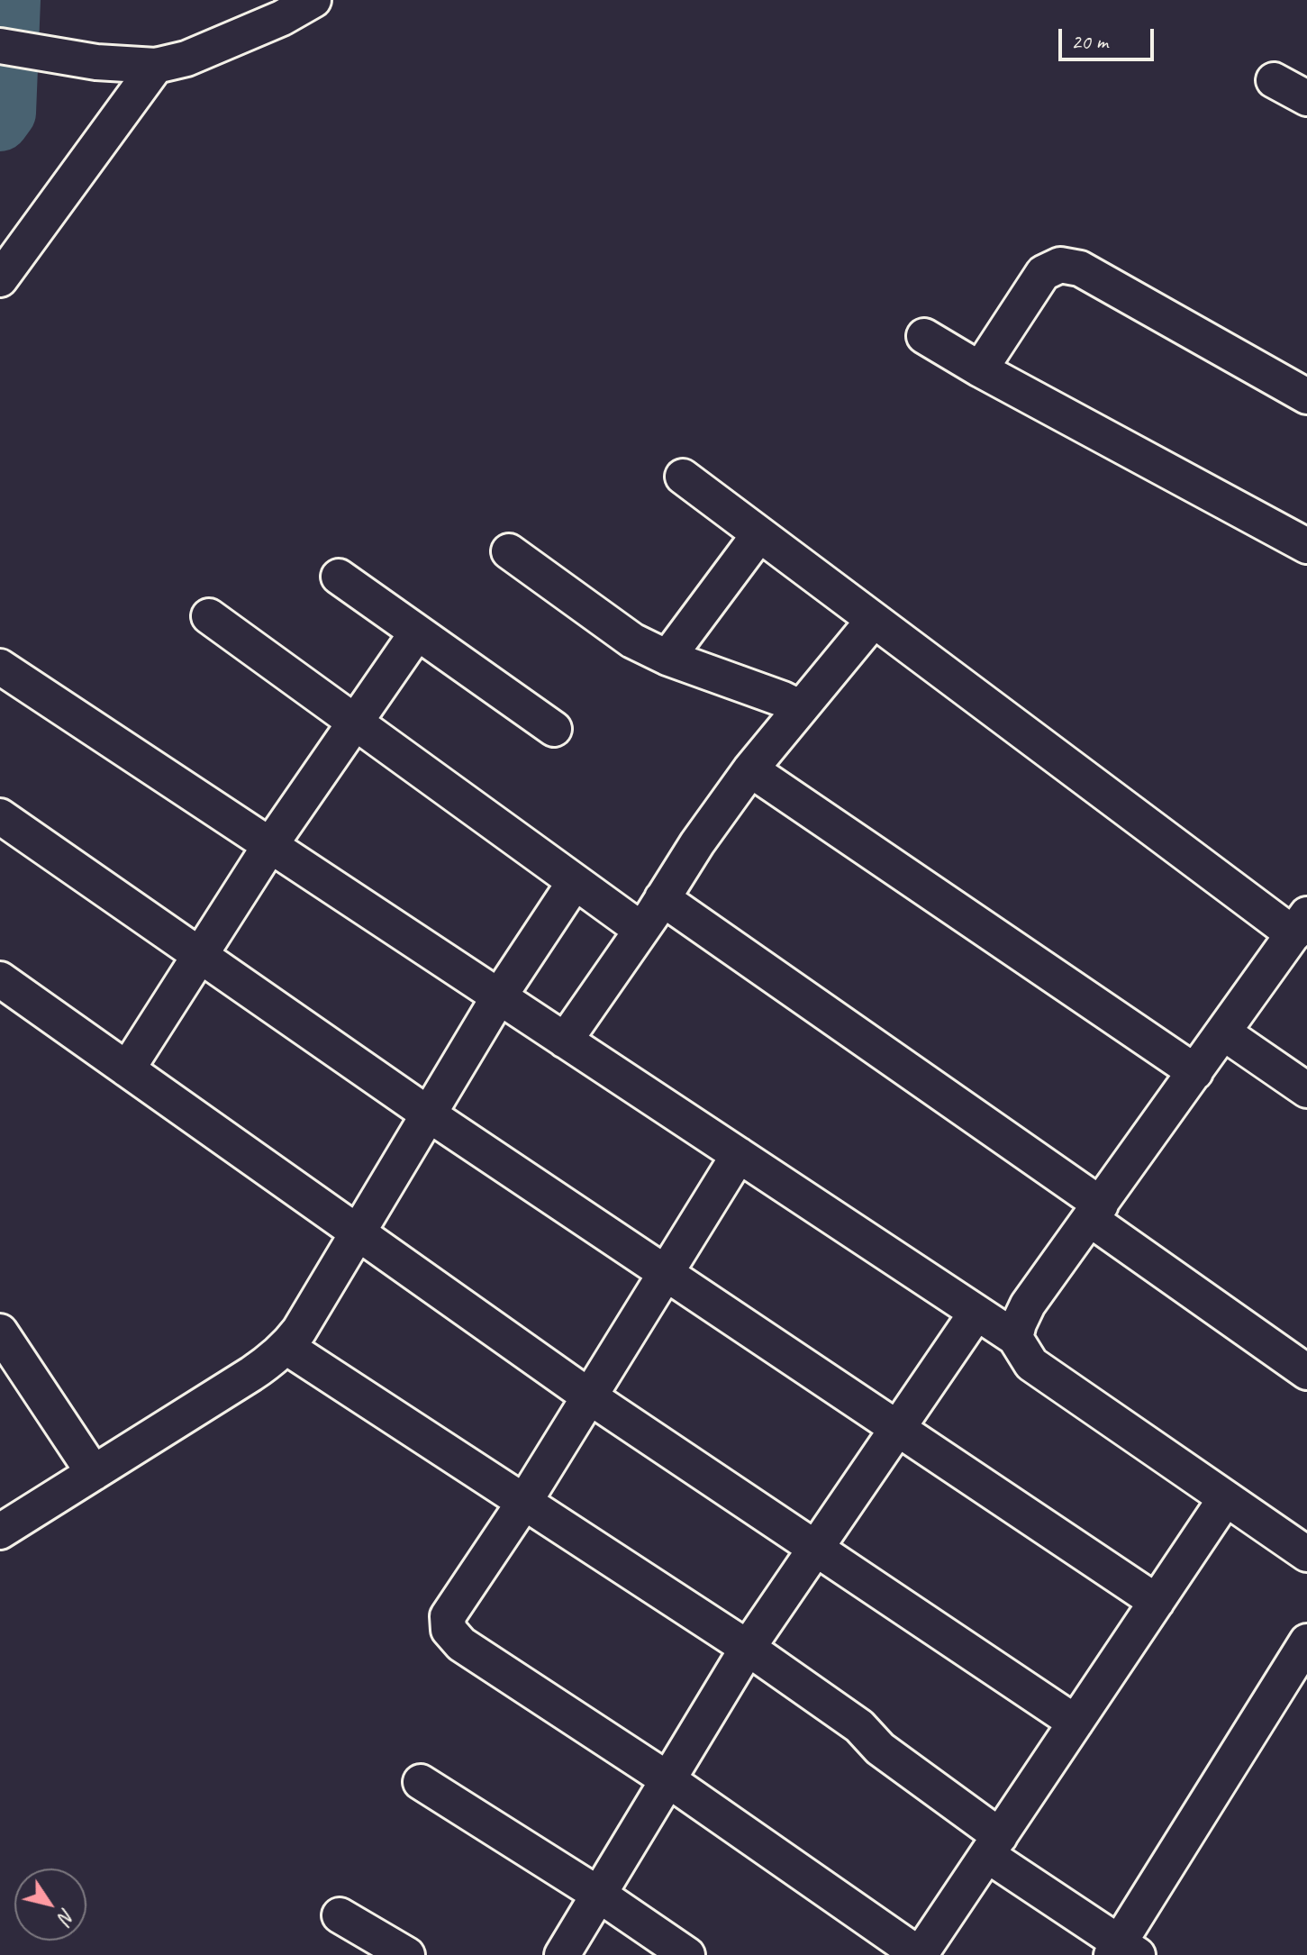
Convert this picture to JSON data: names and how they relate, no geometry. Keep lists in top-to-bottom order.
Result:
{
  "scale_bar": "20 m",
  "north": "bottom right"
}
